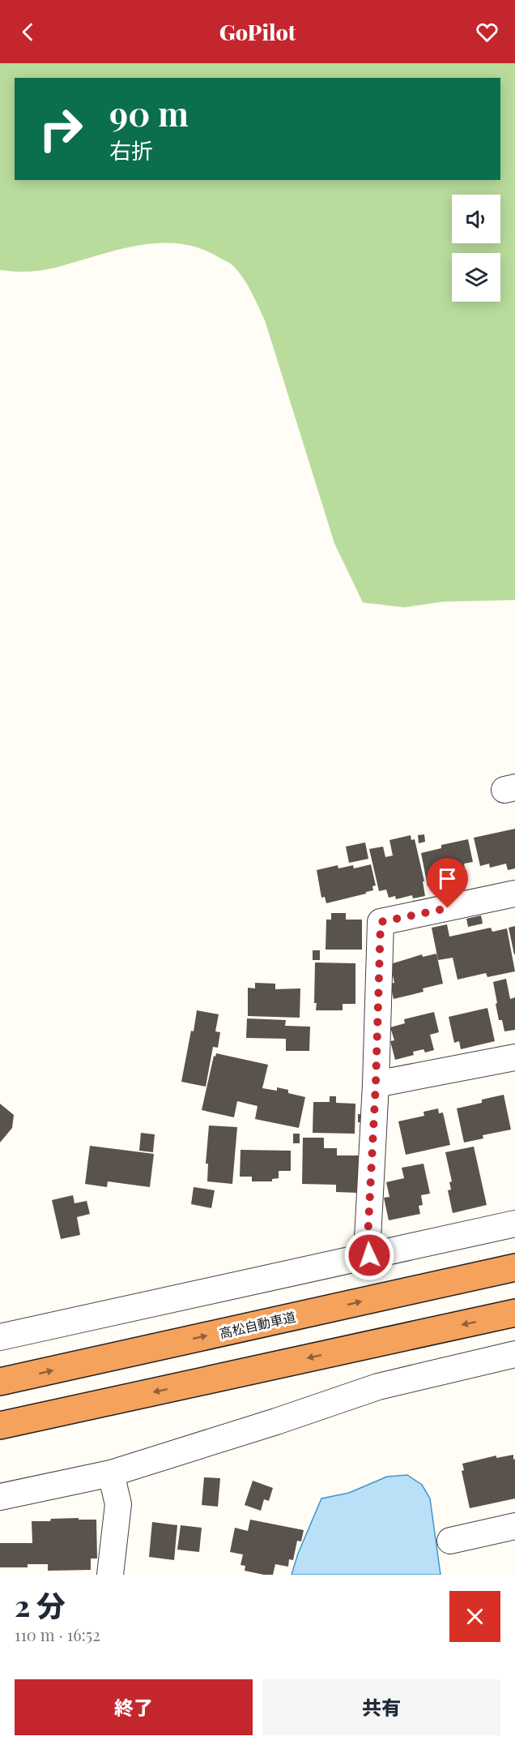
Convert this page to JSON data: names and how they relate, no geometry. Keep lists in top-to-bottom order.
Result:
{
  "streets": {
    "highway": ["高松自動車道"]
  },
  "page": {
    "header": "GoPilot",
    "turn": ["90 m", "右折"],
    "heading": ["2 分", "110 m · 16:52"],
    "buttons": ["終了", "共有"]
  }
}
